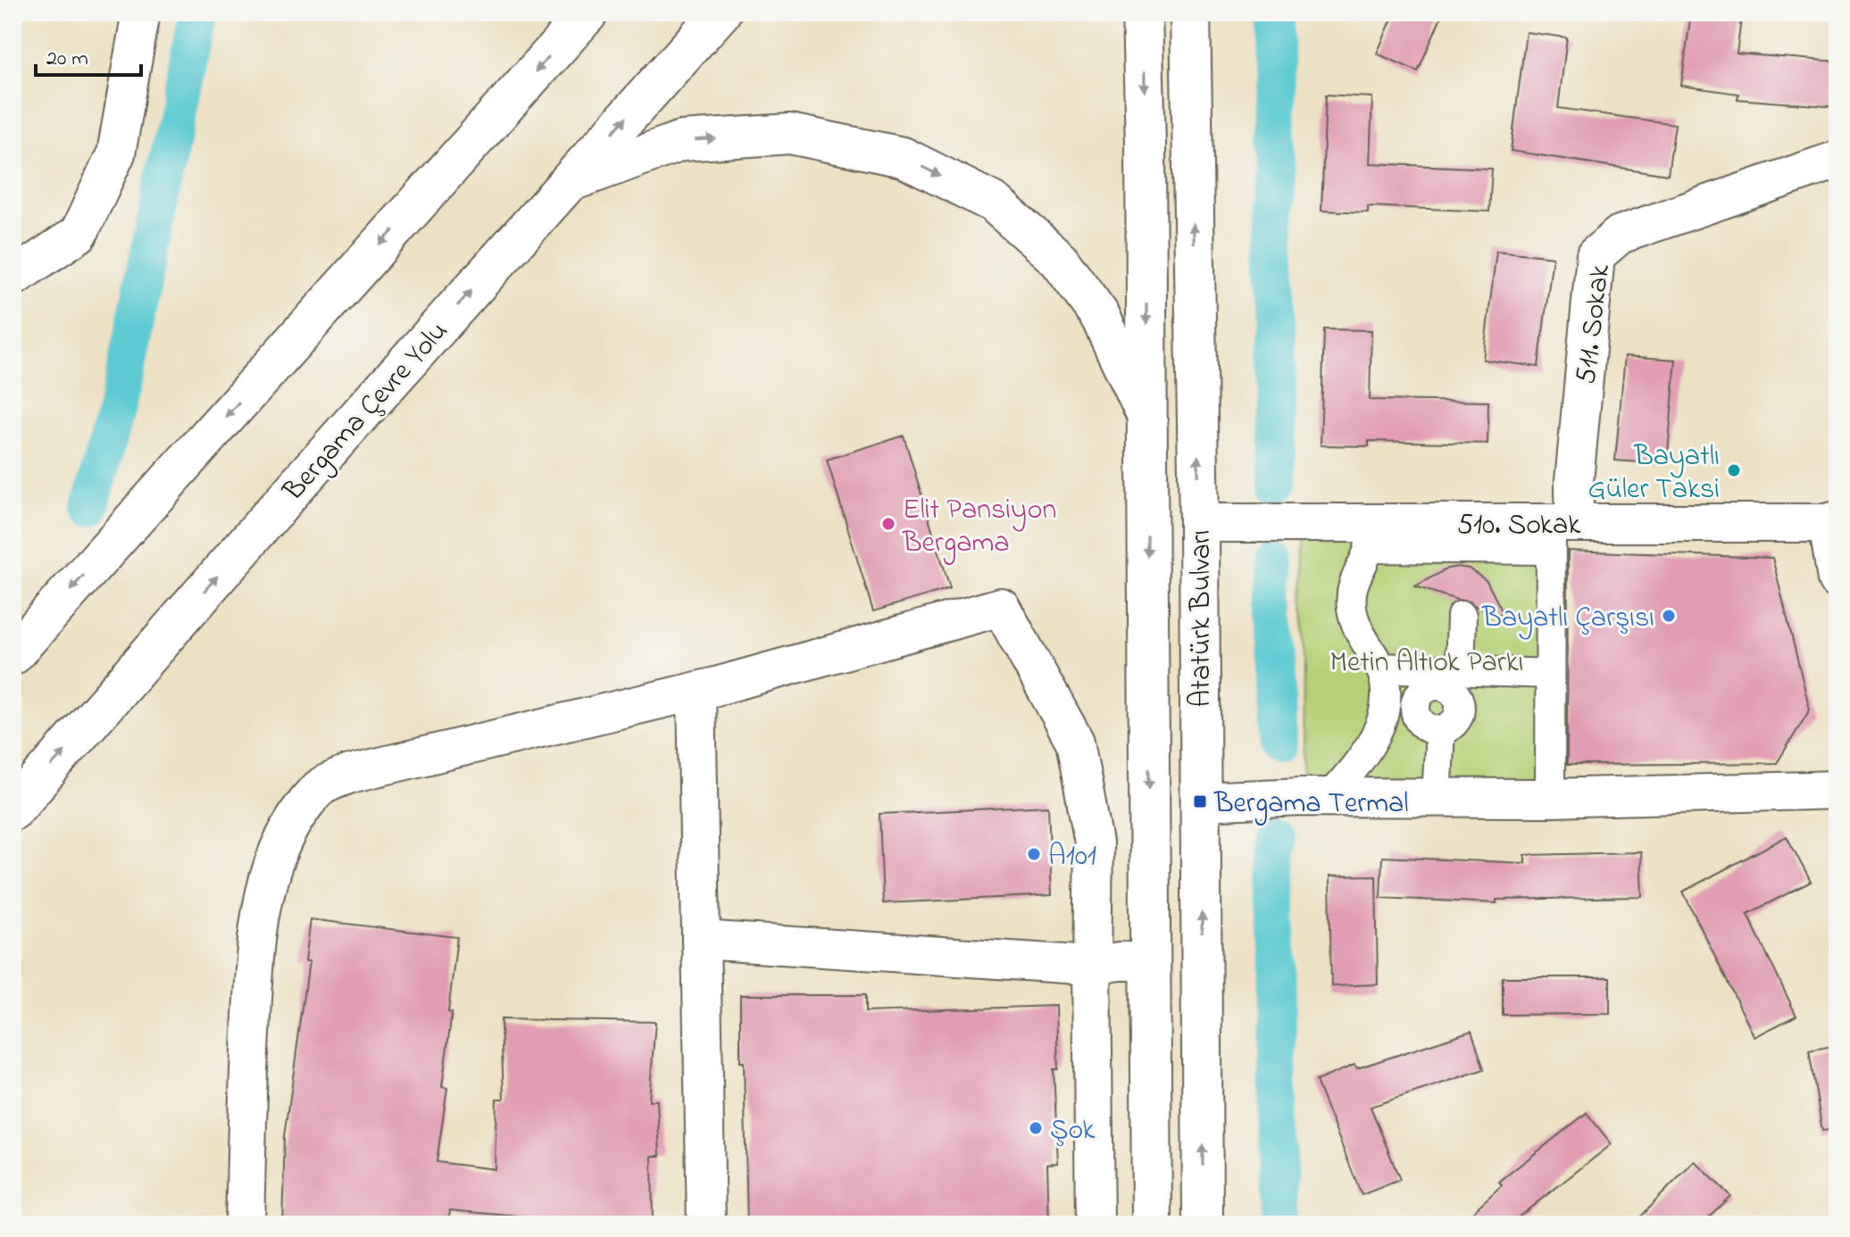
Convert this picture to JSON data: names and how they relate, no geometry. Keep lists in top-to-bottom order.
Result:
{
  "streets": {
    "main road": ["Bergama Çevre Yolu", "Atatürk Bulvarı"],
    "street": ["511. Sokak", "510. Sokak"]
  },
  "crossings": [
    ["511. Sokak", "510. Sokak"],
    ["510. Sokak", "Atatürk Bulvarı"]
  ],
  "parks": ["Metin Altıok Parkı"],
  "places": {
    "other": [
      "Bayatlı Güler Taksi",
      "Elit Pansiyon Bergama",
      "Bayatlı Çarşısı",
      "A101",
      "Şok"
    ],
    "transit": ["Bergama Termal"]
  },
  "scale_bar": "20 m"
}
